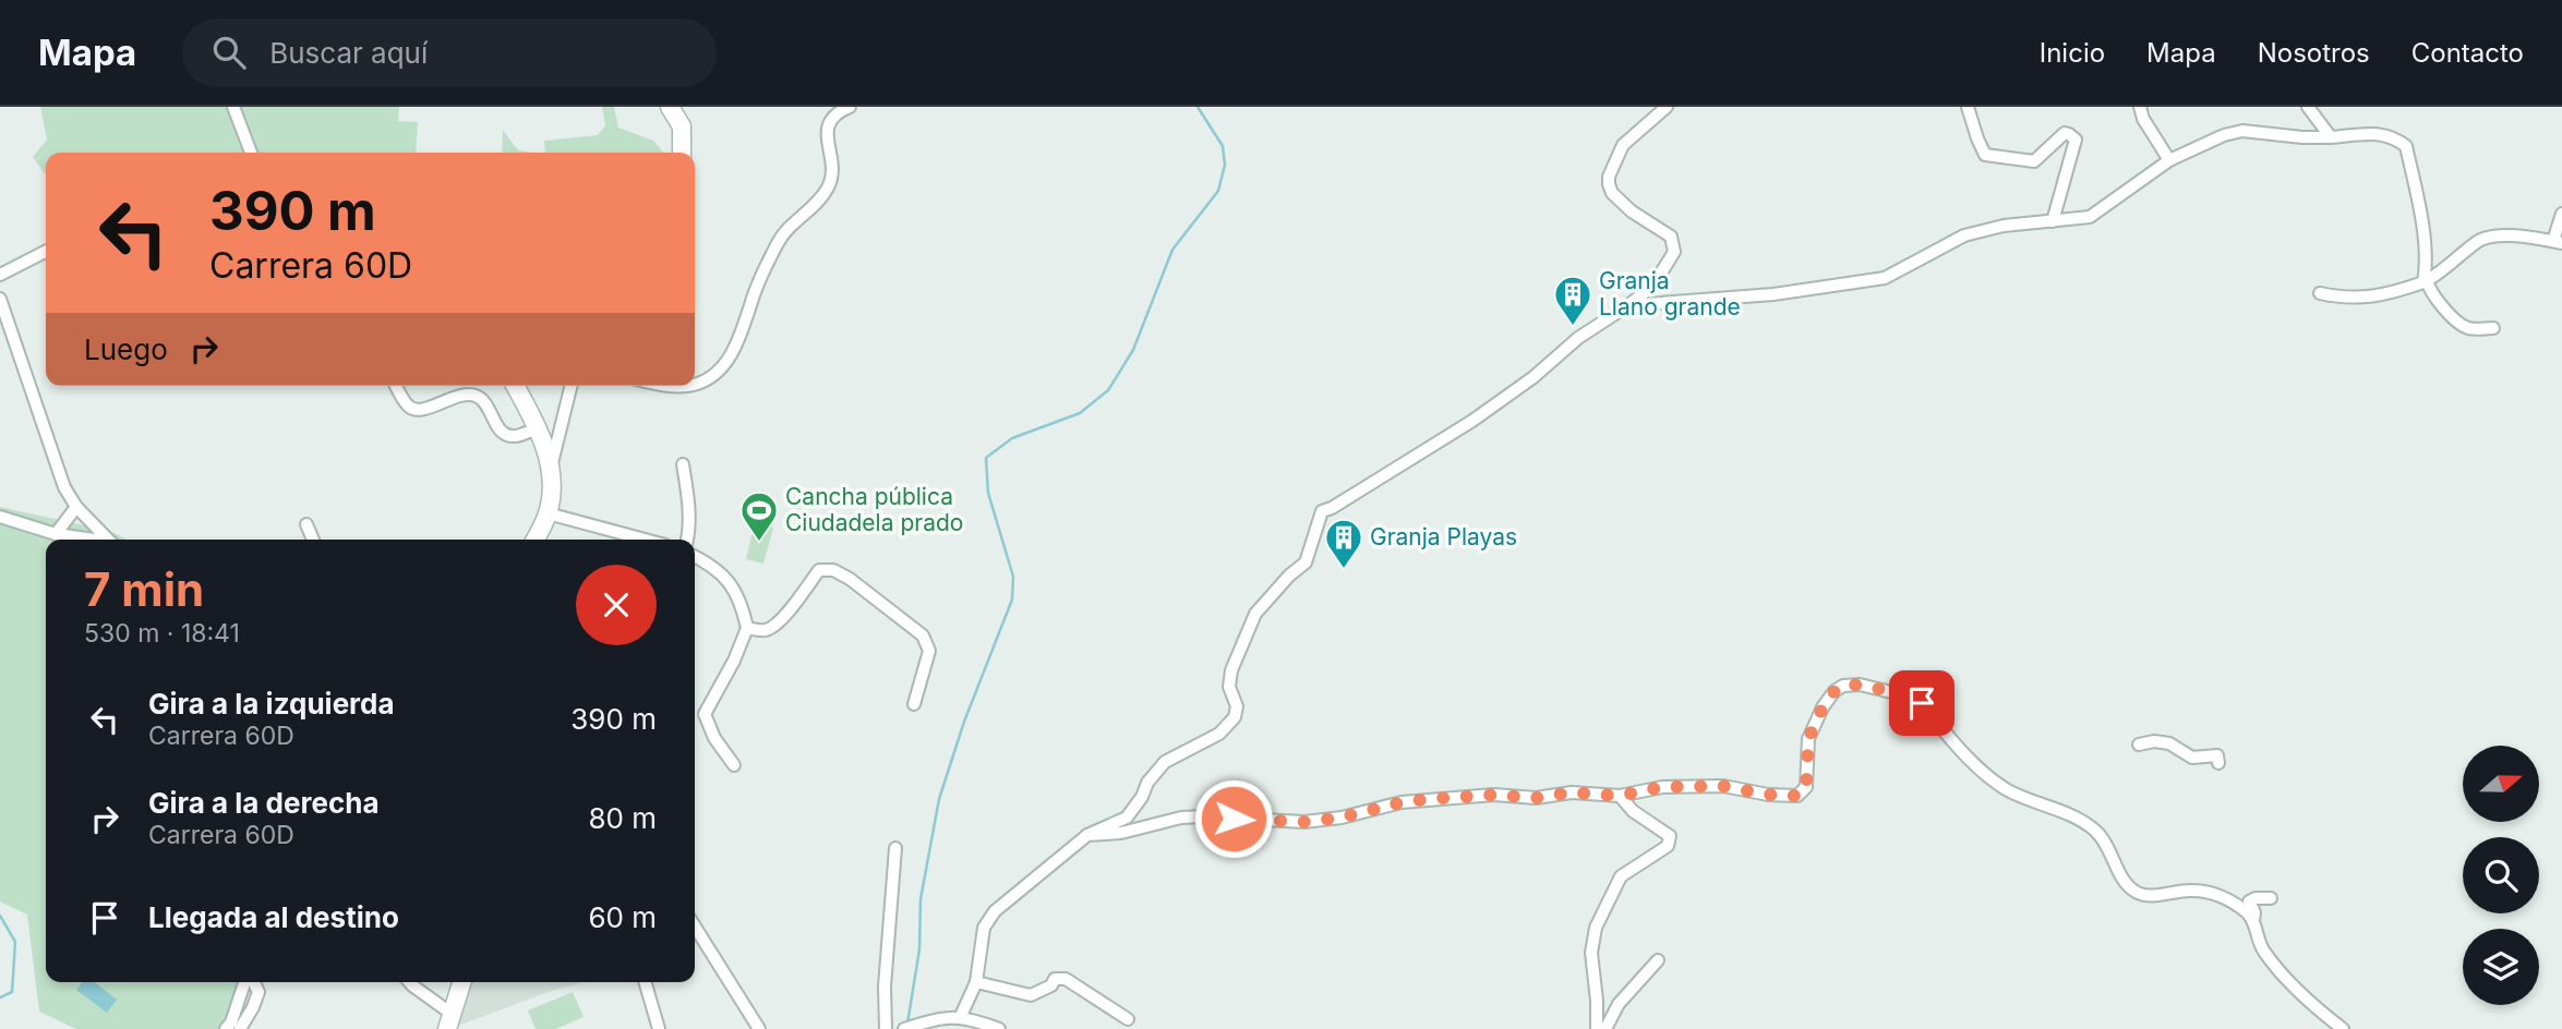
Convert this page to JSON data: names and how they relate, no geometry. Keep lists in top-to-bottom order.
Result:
{
  "places": {
    "building": ["Granja Llano grande", "Granja Playas"],
    "sports": ["Cancha pública Ciudadela prado"]
  },
  "north": "right",
  "page": {
    "header": "Mapa",
    "search": "Buscar aquí",
    "nav": [
      "Inicio",
      "Mapa",
      "Nosotros",
      "Contacto"
    ],
    "turn": ["390 m", "Carrera 60D"],
    "then": "Luego",
    "heading": ["7 min", "530 m · 18:41"],
    "list": [
      {
        "name": "Gira a la izquierda",
        "note": "Carrera 60D",
        "value": "390 m"
      },
      {
        "name": "Gira a la derecha",
        "note": "Carrera 60D",
        "value": "80 m"
      },
      {
        "name": "Llegada al destino",
        "value": "60 m"
      }
    ]
  }
}
